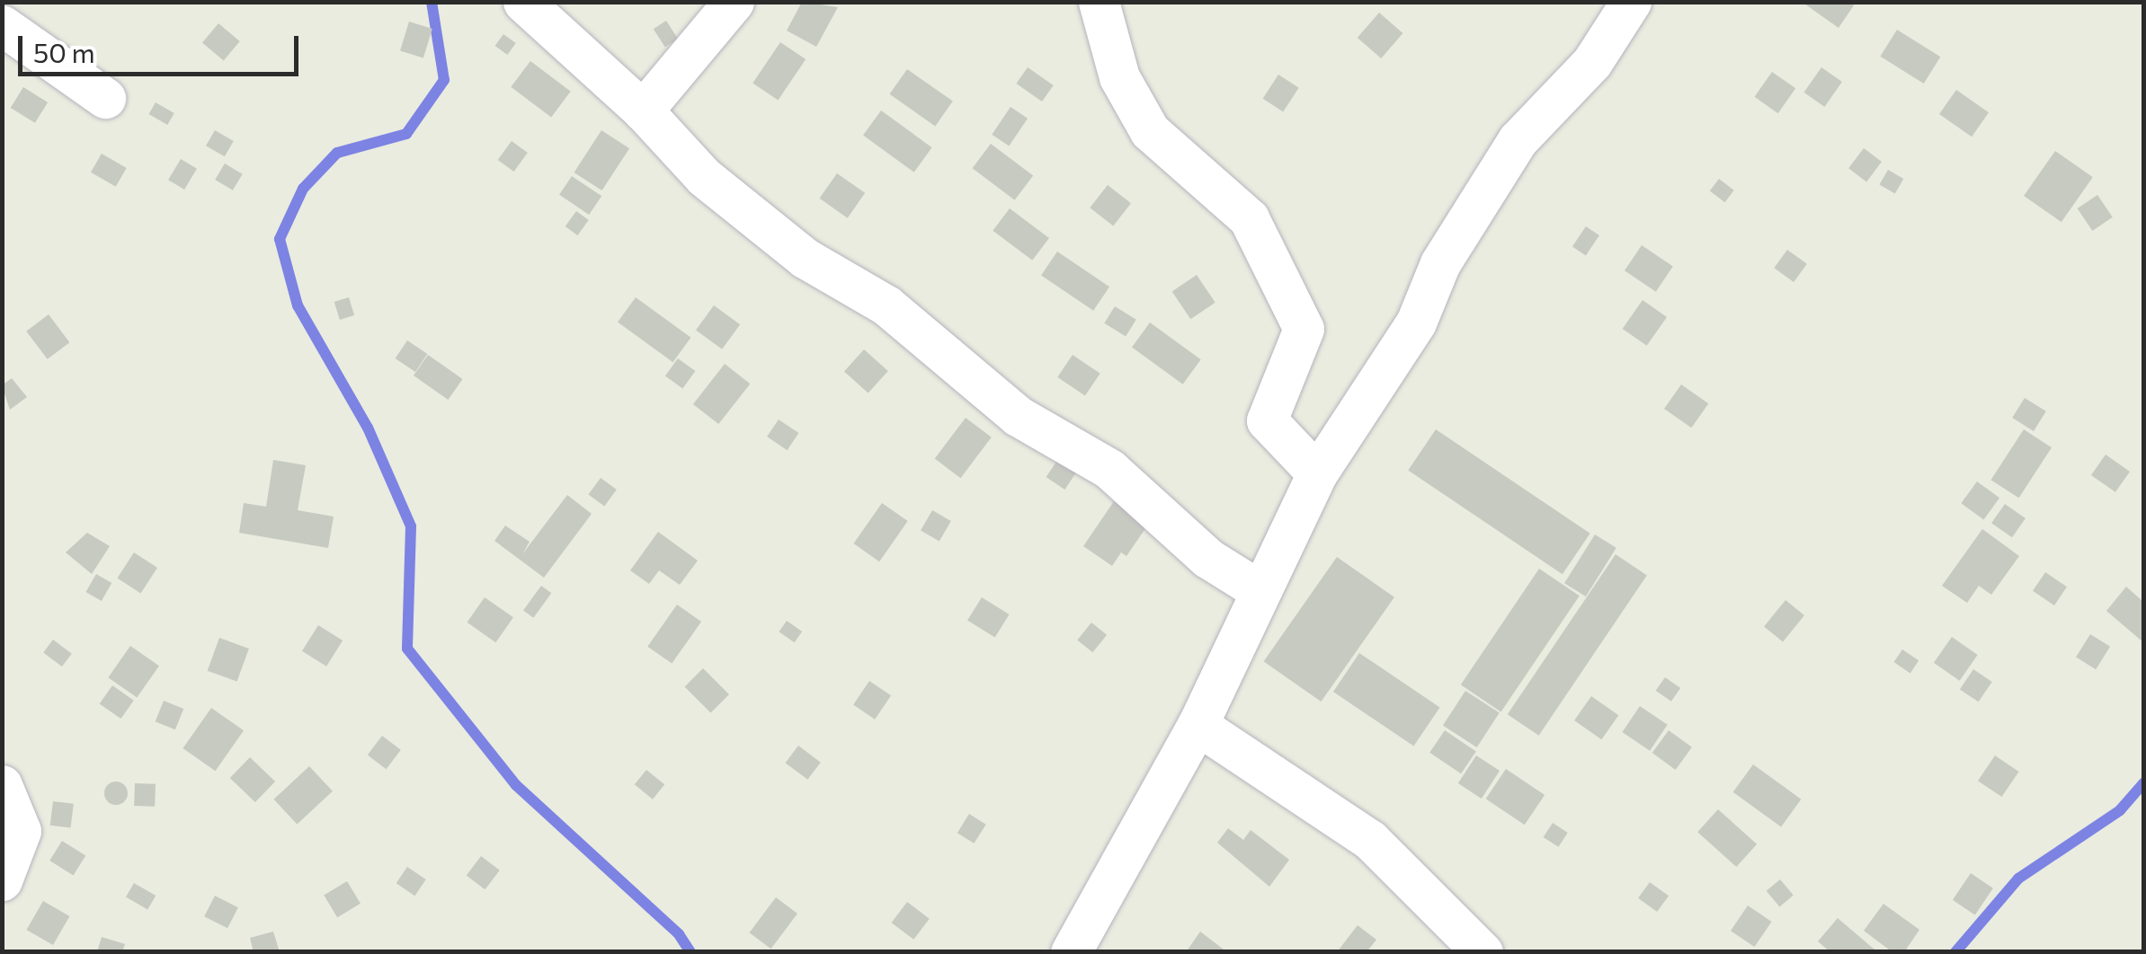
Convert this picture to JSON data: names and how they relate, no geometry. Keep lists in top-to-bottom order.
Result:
{
  "scale_bar": "50 m"
}
